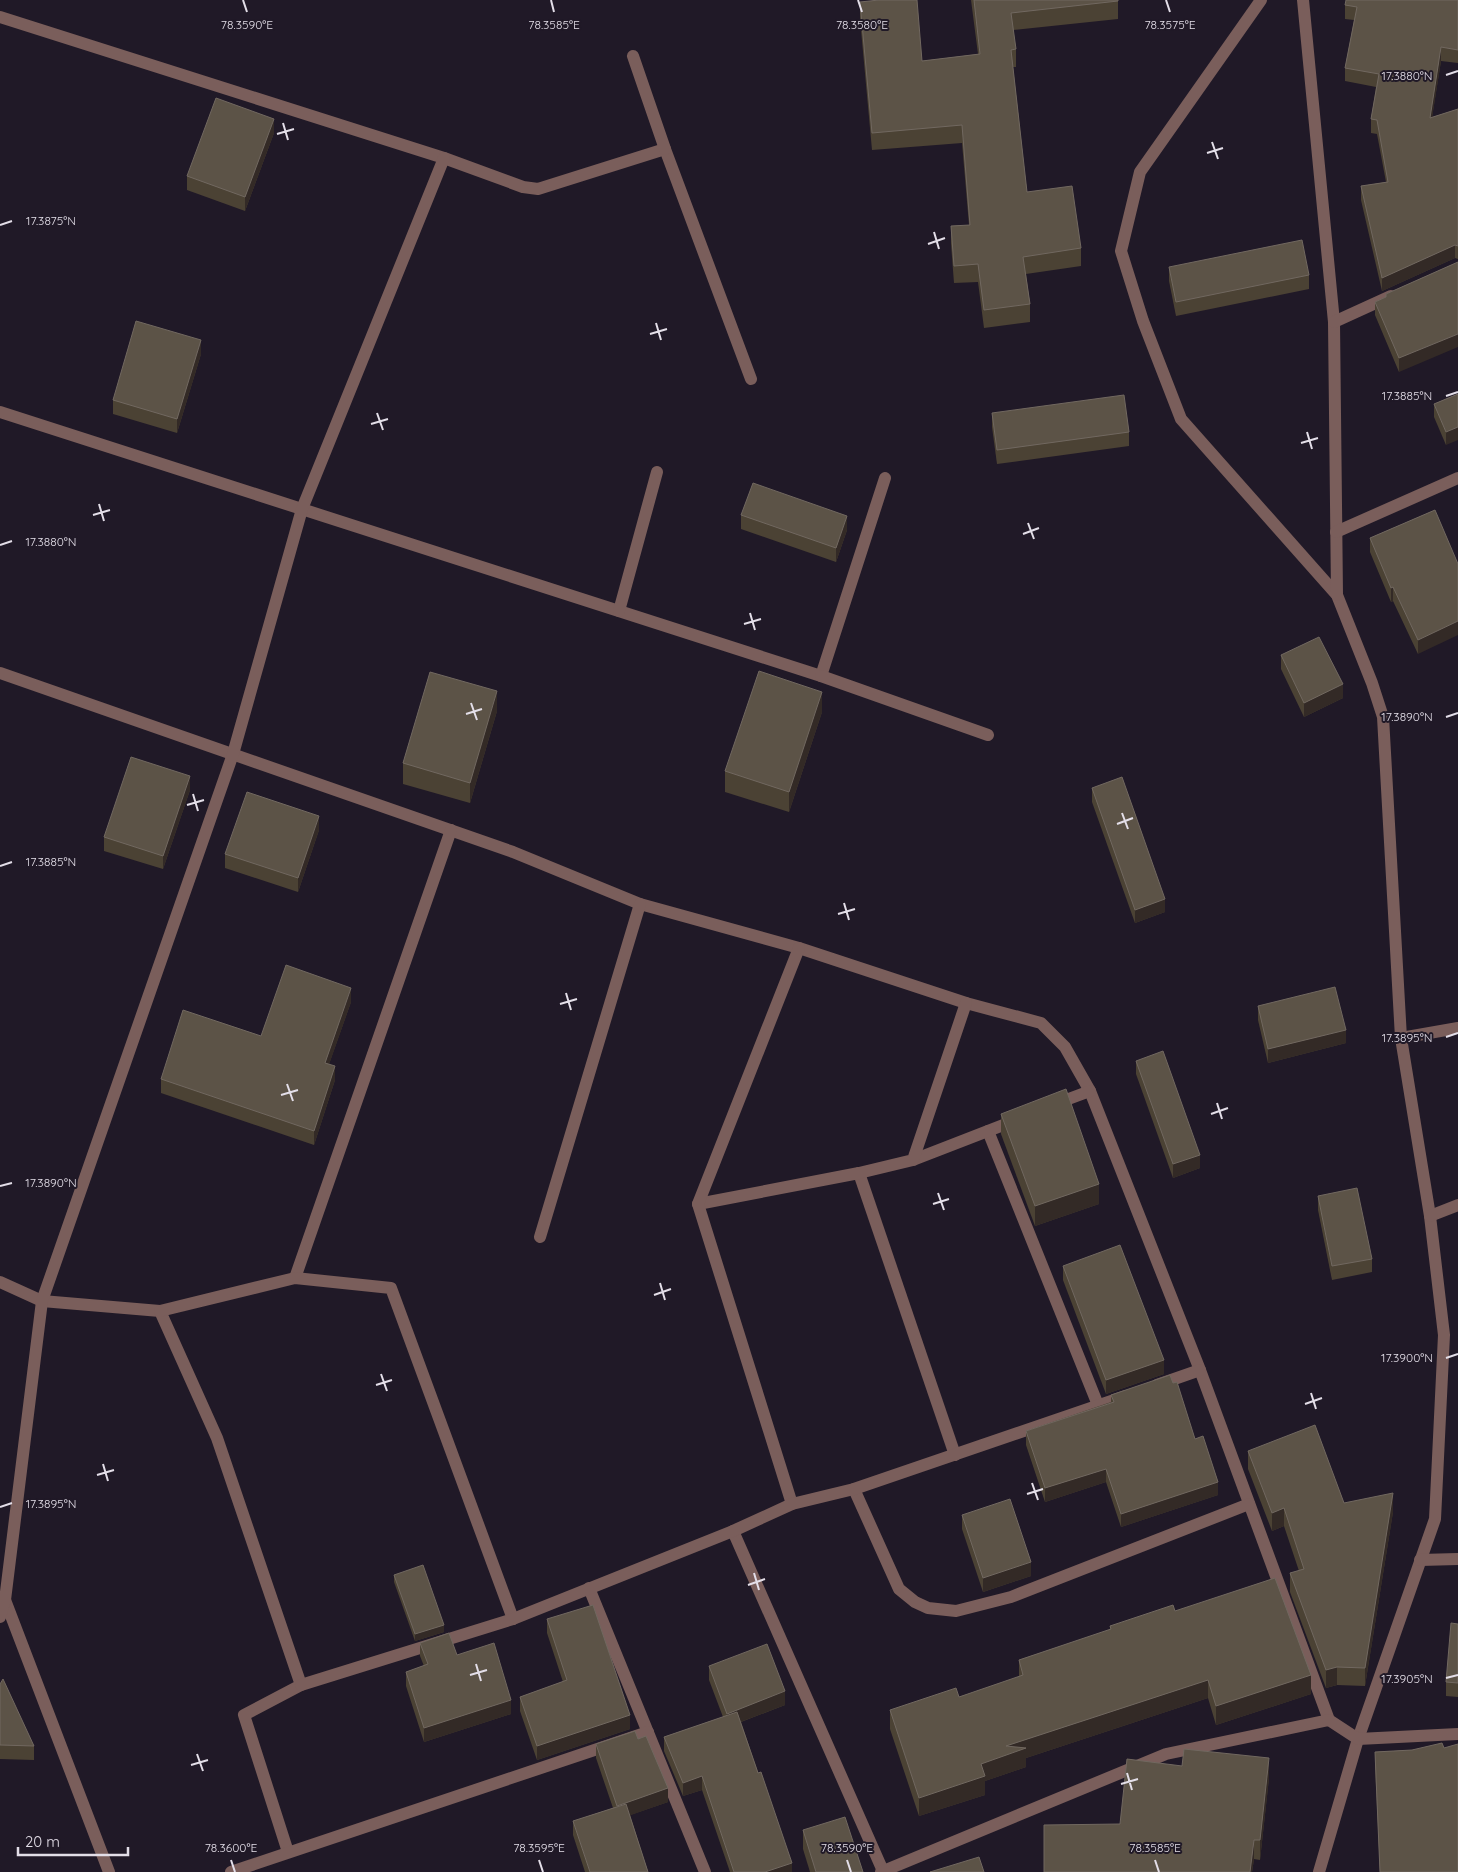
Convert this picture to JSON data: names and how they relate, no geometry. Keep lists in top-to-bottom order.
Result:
{
  "scale_bar": "20 m",
  "coordinates": [
    "78.3590°E",
    "78.3585°E",
    "78.3580°E",
    "78.3575°E",
    "17.3880°N",
    "17.3875°N",
    "17.3885°N",
    "17.3890°N",
    "17.3895°N",
    "17.3900°N",
    "17.3905°N",
    "78.3600°E",
    "78.3595°E"
  ]
}
